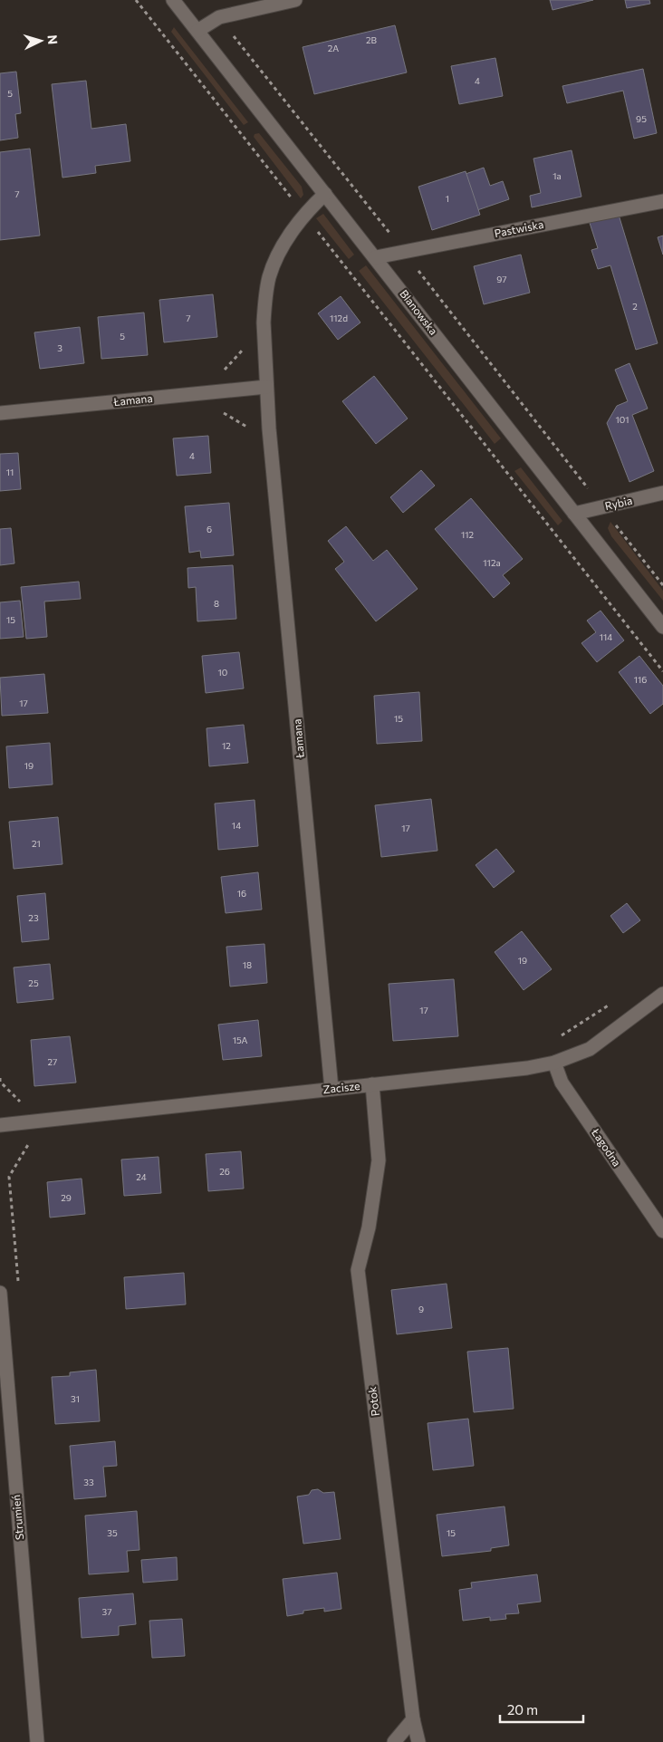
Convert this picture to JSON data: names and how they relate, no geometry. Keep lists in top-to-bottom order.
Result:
{
  "streets": {
    "street": [
      "Pastwiska",
      "Blanowska",
      "Łamana",
      "Rybia",
      "Zacisze",
      "Łagodna",
      "Potok",
      "Strumień"
    ]
  },
  "crossings": [
    ["Pastwiska", "Blanowska"],
    ["Blanowska", "Łamana"],
    ["Blanowska", "Rybia"],
    ["Łamana", "Zacisze"],
    ["Zacisze", "Łagodna"],
    ["Zacisze", "Potok"]
  ],
  "house_numbers": [
    "2B",
    "2A",
    "4",
    "5",
    "95",
    "1a",
    "7",
    "1",
    "97",
    "2",
    "7",
    "112d",
    "5",
    "3",
    "101",
    "4",
    "11",
    "6",
    "112",
    "112a",
    "8",
    "15",
    "114",
    "10",
    "116",
    "17",
    "15",
    "12",
    "19",
    "14",
    "17",
    "21",
    "16",
    "23",
    "19",
    "18",
    "25",
    "17",
    "15A",
    "27",
    "26",
    "24",
    "29",
    "9",
    "31",
    "33",
    "35",
    "15",
    "37"
  ],
  "scale_bar": "20 m",
  "north": "right"
}
